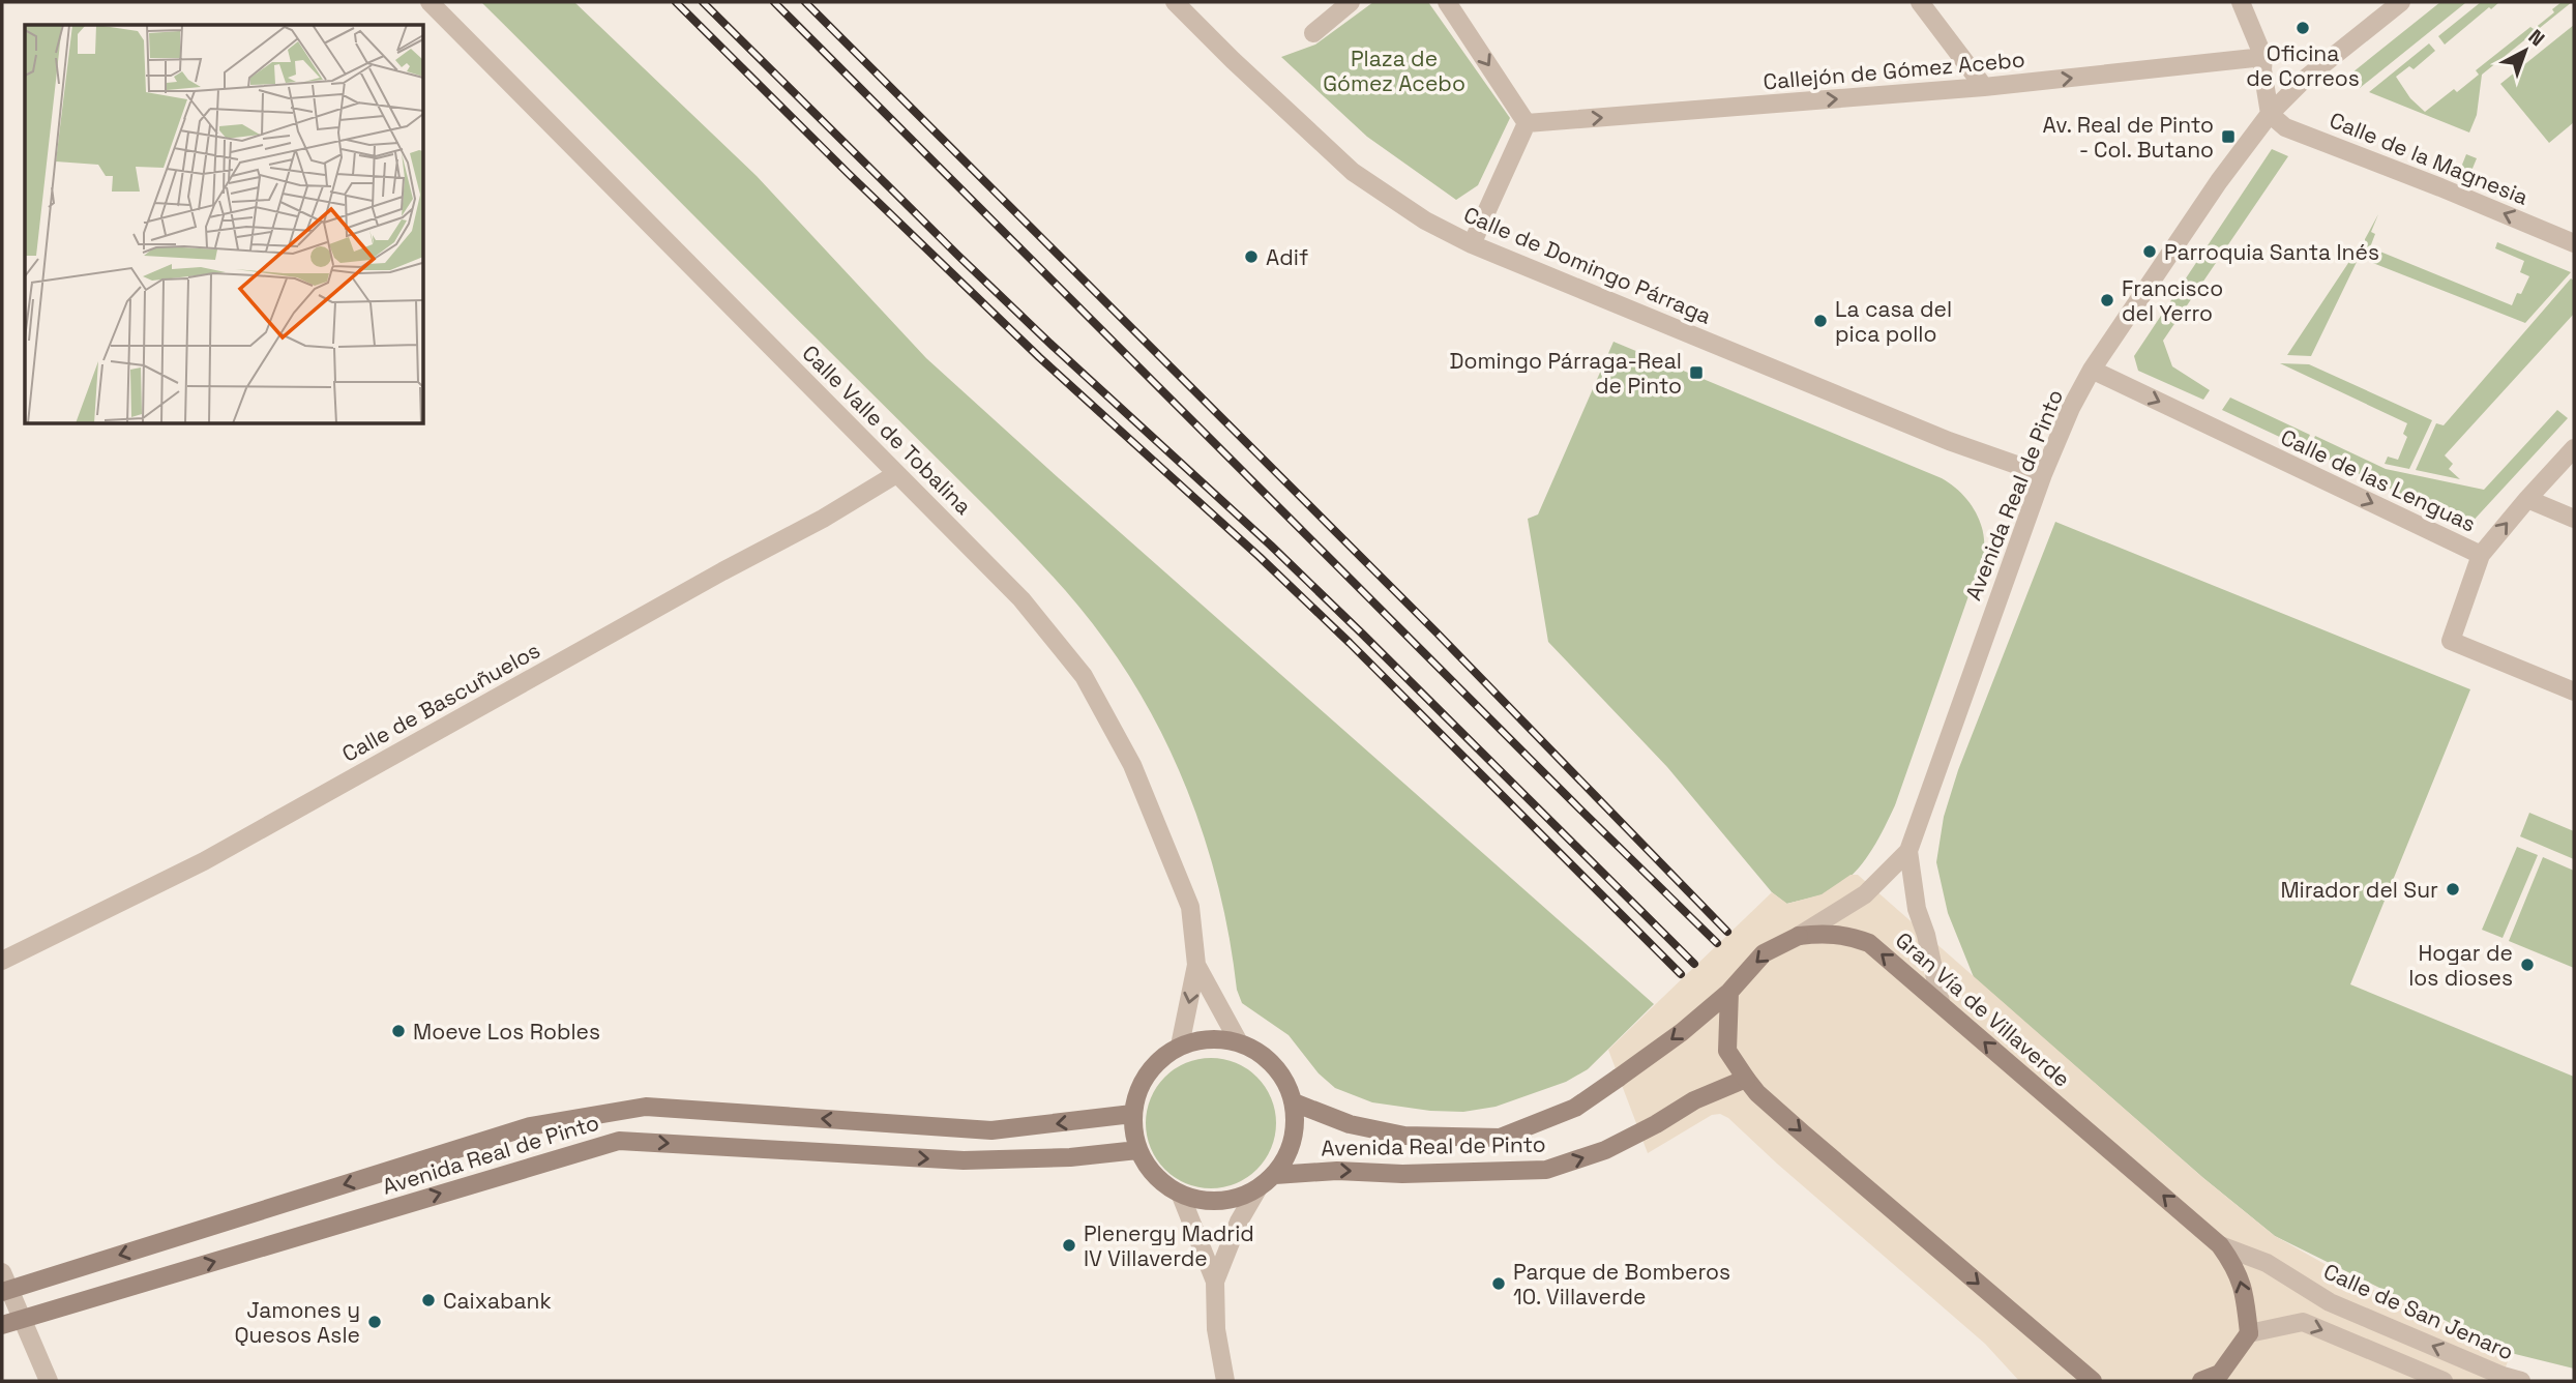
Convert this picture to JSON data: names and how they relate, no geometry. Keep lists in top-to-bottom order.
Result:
{
  "streets": {
    "main road": ["Avenida Real de Pinto", "Gran Vía de Villaverde"],
    "street": [
      "Callejón de Gómez Acebo",
      "Calle de la Magnesia",
      "Calle de Domingo Párraga",
      "Calle Valle de Tobalina",
      "Calle de las Lenguas",
      "Calle de Bascuñuelos",
      "Calle de San Jenaro"
    ]
  },
  "crossings": [
    ["Calle de la Magnesia", "Avenida Real de Pinto"],
    ["Calle de Domingo Párraga", "Avenida Real de Pinto"],
    ["Calle Valle de Tobalina", "Avenida Real de Pinto"],
    ["Calle Valle de Tobalina", "Calle de Bascuñuelos"],
    ["Calle de las Lenguas", "Avenida Real de Pinto"],
    ["Avenida Real de Pinto", "Gran Vía de Villaverde"],
    ["Gran Vía de Villaverde", "Calle de San Jenaro"]
  ],
  "one_way": [
    "Callejón de Gómez Acebo",
    "Calle de la Magnesia",
    "Calle de las Lenguas",
    "Gran Vía de Villaverde"
  ],
  "parks": ["Plaza de Gómez Acebo"],
  "places": {
    "other": [
      "Oficina de Correos",
      "Parroquia Santa Inés",
      "Adif",
      "Francisco del Yerro",
      "La casa del pica pollo",
      "Mirador del Sur",
      "Hogar de los dioses",
      "Moeve Los Robles",
      "Plenergy Madrid IV Villaverde",
      "Parque de Bomberos 10. Villaverde",
      "Caixabank",
      "Jamones y Quesos Asle"
    ],
    "transit": ["Av. Real de Pinto - Col. Butano", "Domingo Párraga-Real de Pinto"]
  },
  "north": "top right"
}
